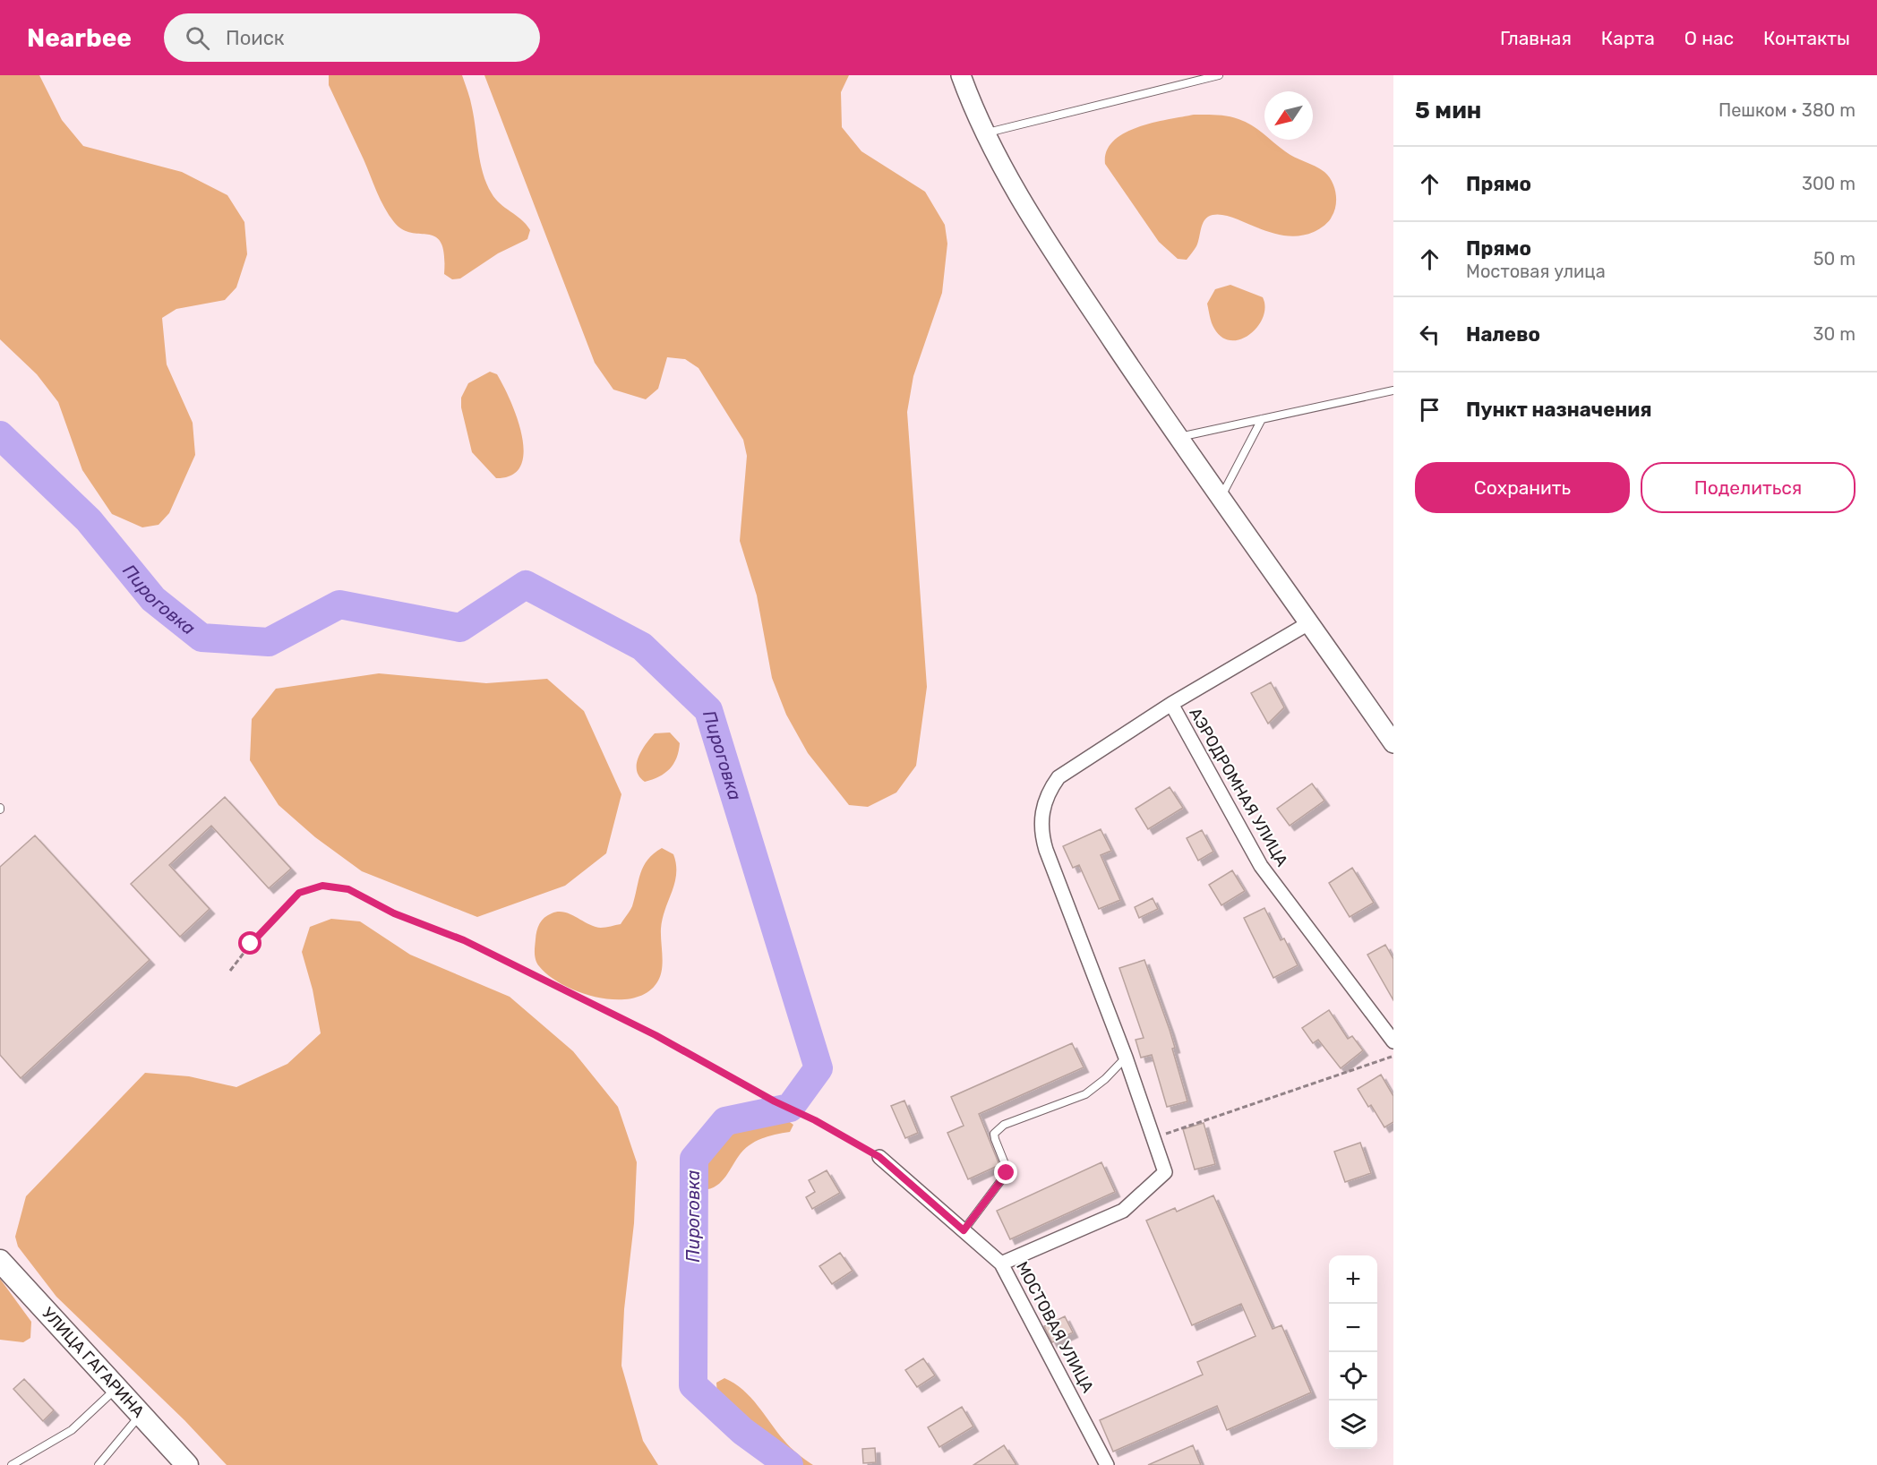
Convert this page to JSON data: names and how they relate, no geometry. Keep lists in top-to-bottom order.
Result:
{
  "streets": {
    "main road": ["УЛИЦА ГАГАРИНА"],
    "street": ["АЭРОДРОМНАЯ УЛИЦА", "МОСТОВАЯ УЛИЦА"]
  },
  "water": ["Пироговка"],
  "north": "bottom left",
  "page": {
    "header": "Nearbee",
    "search": "Поиск",
    "nav": [
      "Главная",
      "Карта",
      "О нас",
      "Контакты"
    ],
    "heading": ["5 мин", "Пешком · 380 m"],
    "list": [
      ["Прямо", "300 m"],
      ["Прямо", "Мостовая улица", "50 m"],
      ["Налево", "30 m"],
      "Пункт назначения"
    ],
    "buttons": ["Сохранить", "Поделиться"],
    "map_buttons": ["+", "−"]
  }
}
